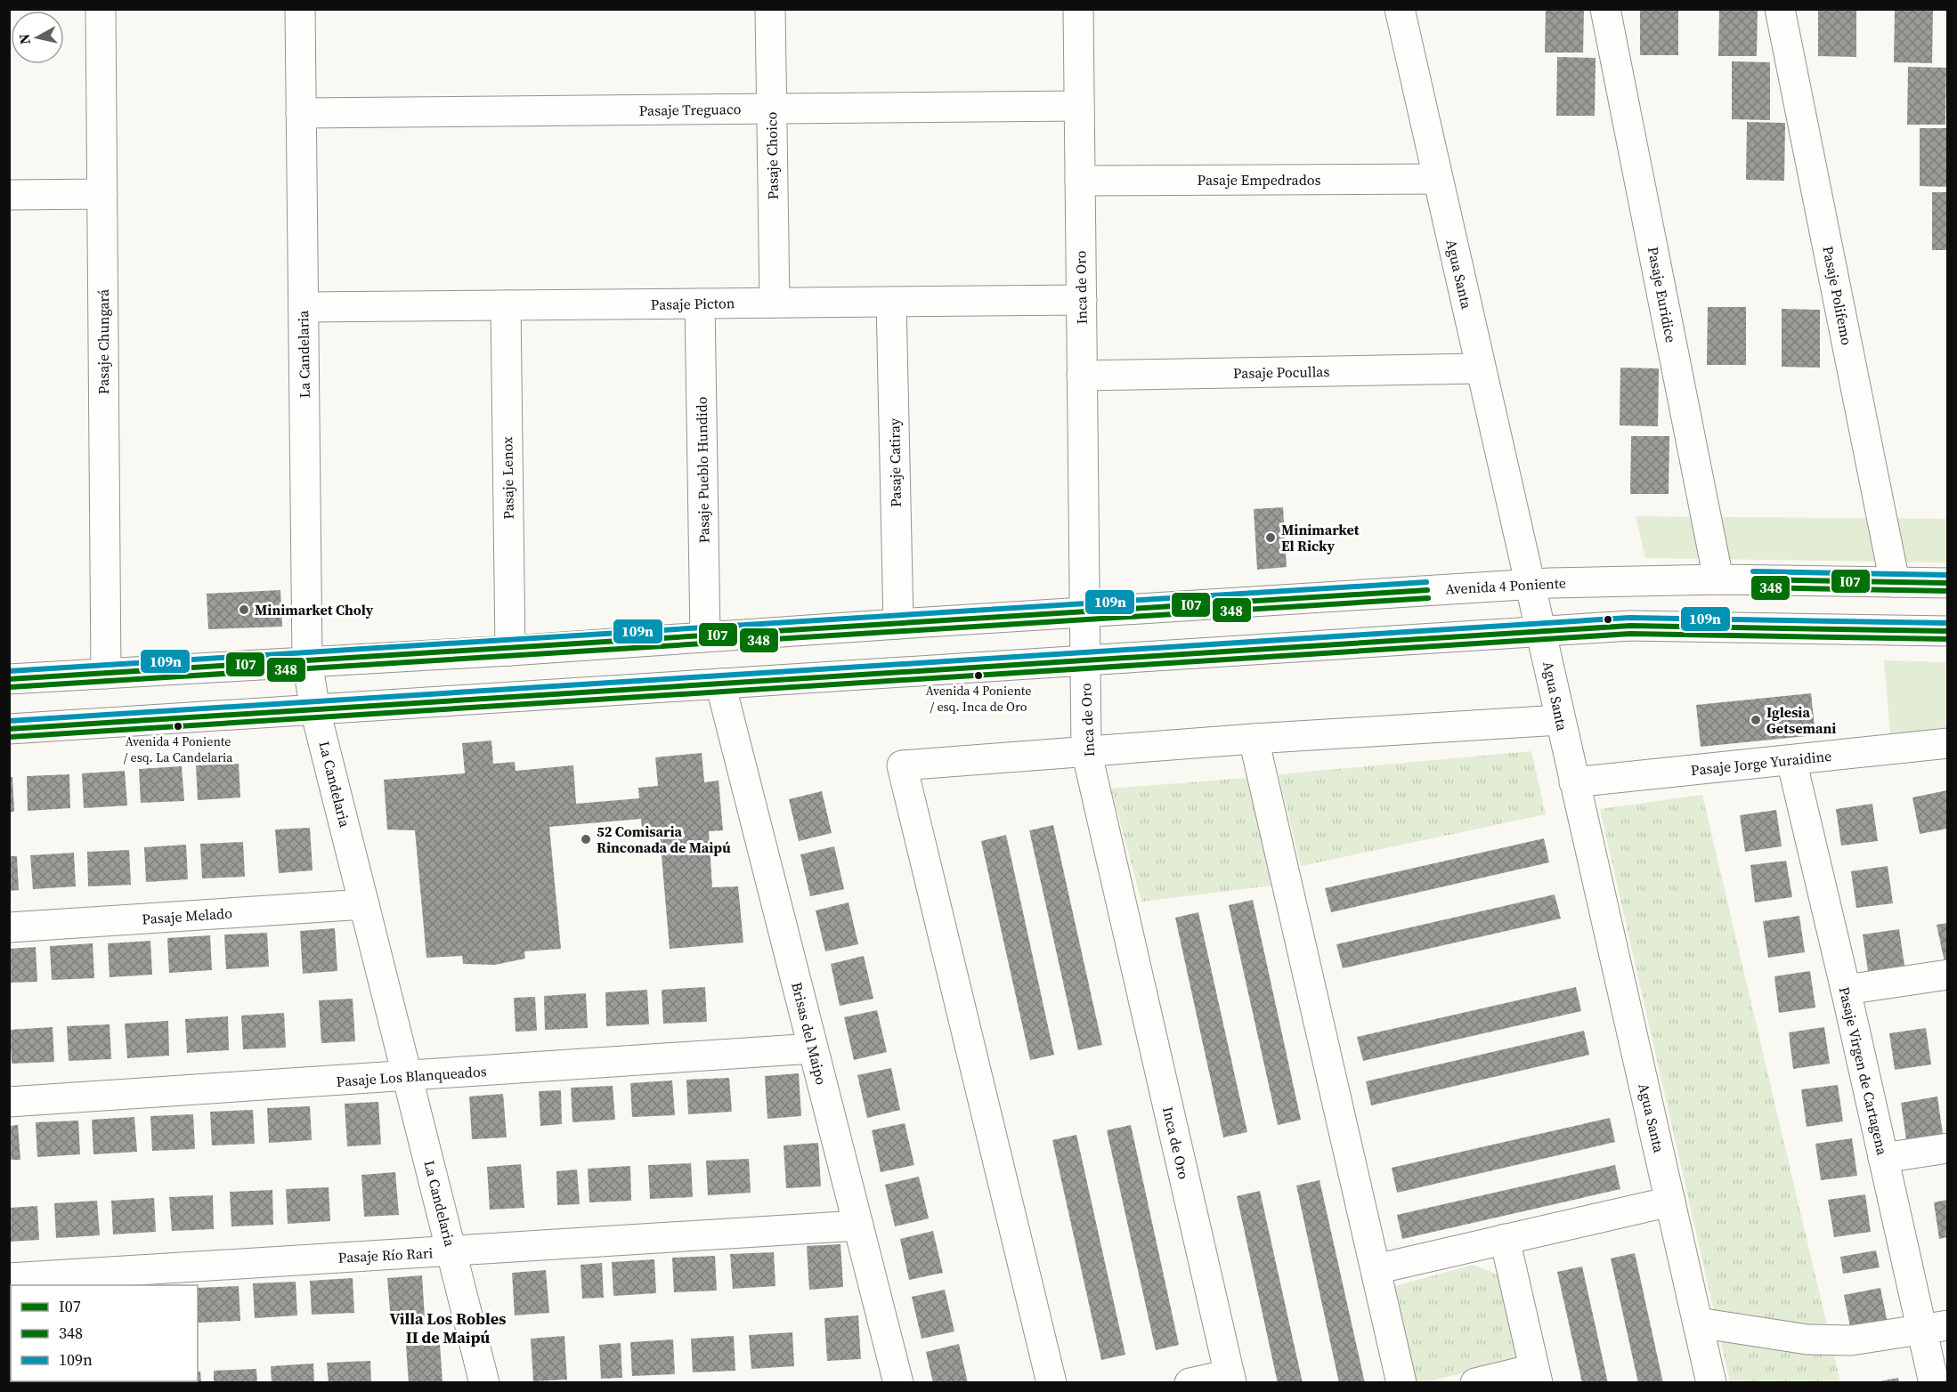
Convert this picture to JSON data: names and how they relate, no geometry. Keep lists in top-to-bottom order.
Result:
{
  "streets": {
    "street": [
      "Pasaje Treguaco",
      "Pasaje Choico",
      "Pasaje Empedrados",
      "Agua Santa",
      "Inca de Oro",
      "Pasaje Euridice",
      "Pasaje Polifemo",
      "Pasaje Picton",
      "Pasaje Chungará",
      "La Candelaria",
      "Pasaje Pocullas",
      "Pasaje Catiray",
      "Pasaje Pueblo Hundido",
      "Pasaje Lenox",
      "Avenida 4 Poniente",
      "Pasaje Jorge Yuraidine",
      "Pasaje Melado",
      "Brisas del Maipo",
      "Pasaje Virgen de Cartagena",
      "Pasaje Los Blanqueados",
      "Pasaje Río Rari"
    ]
  },
  "crossings": [
    ["Pasaje Treguaco", "Pasaje Choico"],
    ["Pasaje Treguaco", "Inca de Oro"],
    ["Pasaje Treguaco", "La Candelaria"],
    ["Pasaje Choico", "Pasaje Picton"],
    ["Pasaje Empedrados", "Agua Santa"],
    ["Pasaje Empedrados", "Inca de Oro"],
    ["Agua Santa", "Pasaje Pocullas"],
    ["Agua Santa", "Avenida 4 Poniente"],
    ["Agua Santa", "Pasaje Jorge Yuraidine"],
    ["Inca de Oro", "Pasaje Picton"],
    ["Inca de Oro", "Pasaje Pocullas"],
    ["Inca de Oro", "Avenida 4 Poniente"],
    ["Pasaje Euridice", "Avenida 4 Poniente"],
    ["Pasaje Polifemo", "Avenida 4 Poniente"],
    ["Pasaje Picton", "La Candelaria"],
    ["Pasaje Picton", "Pasaje Catiray"],
    ["Pasaje Picton", "Pasaje Pueblo Hundido"],
    ["Pasaje Picton", "Pasaje Lenox"],
    ["Pasaje Chungará", "Avenida 4 Poniente"],
    ["La Candelaria", "Avenida 4 Poniente"],
    ["La Candelaria", "Pasaje Melado"],
    ["La Candelaria", "Pasaje Los Blanqueados"],
    ["La Candelaria", "Pasaje Río Rari"],
    ["Pasaje Catiray", "Avenida 4 Poniente"],
    ["Pasaje Pueblo Hundido", "Avenida 4 Poniente"],
    ["Pasaje Lenox", "Avenida 4 Poniente"],
    ["Pasaje Jorge Yuraidine", "Pasaje Virgen de Cartagena"],
    ["Brisas del Maipo", "Pasaje Los Blanqueados"],
    ["Brisas del Maipo", "Pasaje Río Rari"]
  ],
  "districts": ["Villa Los Robles II de Maipú"],
  "places": [
    "Minimarket El Ricky",
    "Minimarket Choly",
    "Avenida 4 Poniente / esq. Inca de Oro",
    "Iglesia Getsemani",
    "Avenida 4 Poniente / esq. La Candelaria",
    "52 Comisaria Rinconada de Maipú"
  ],
  "lines": ["transit line 109n", "transit line I07", "transit line 348"],
  "legend": ["I07", "348", "109n"],
  "north": "left"
}
